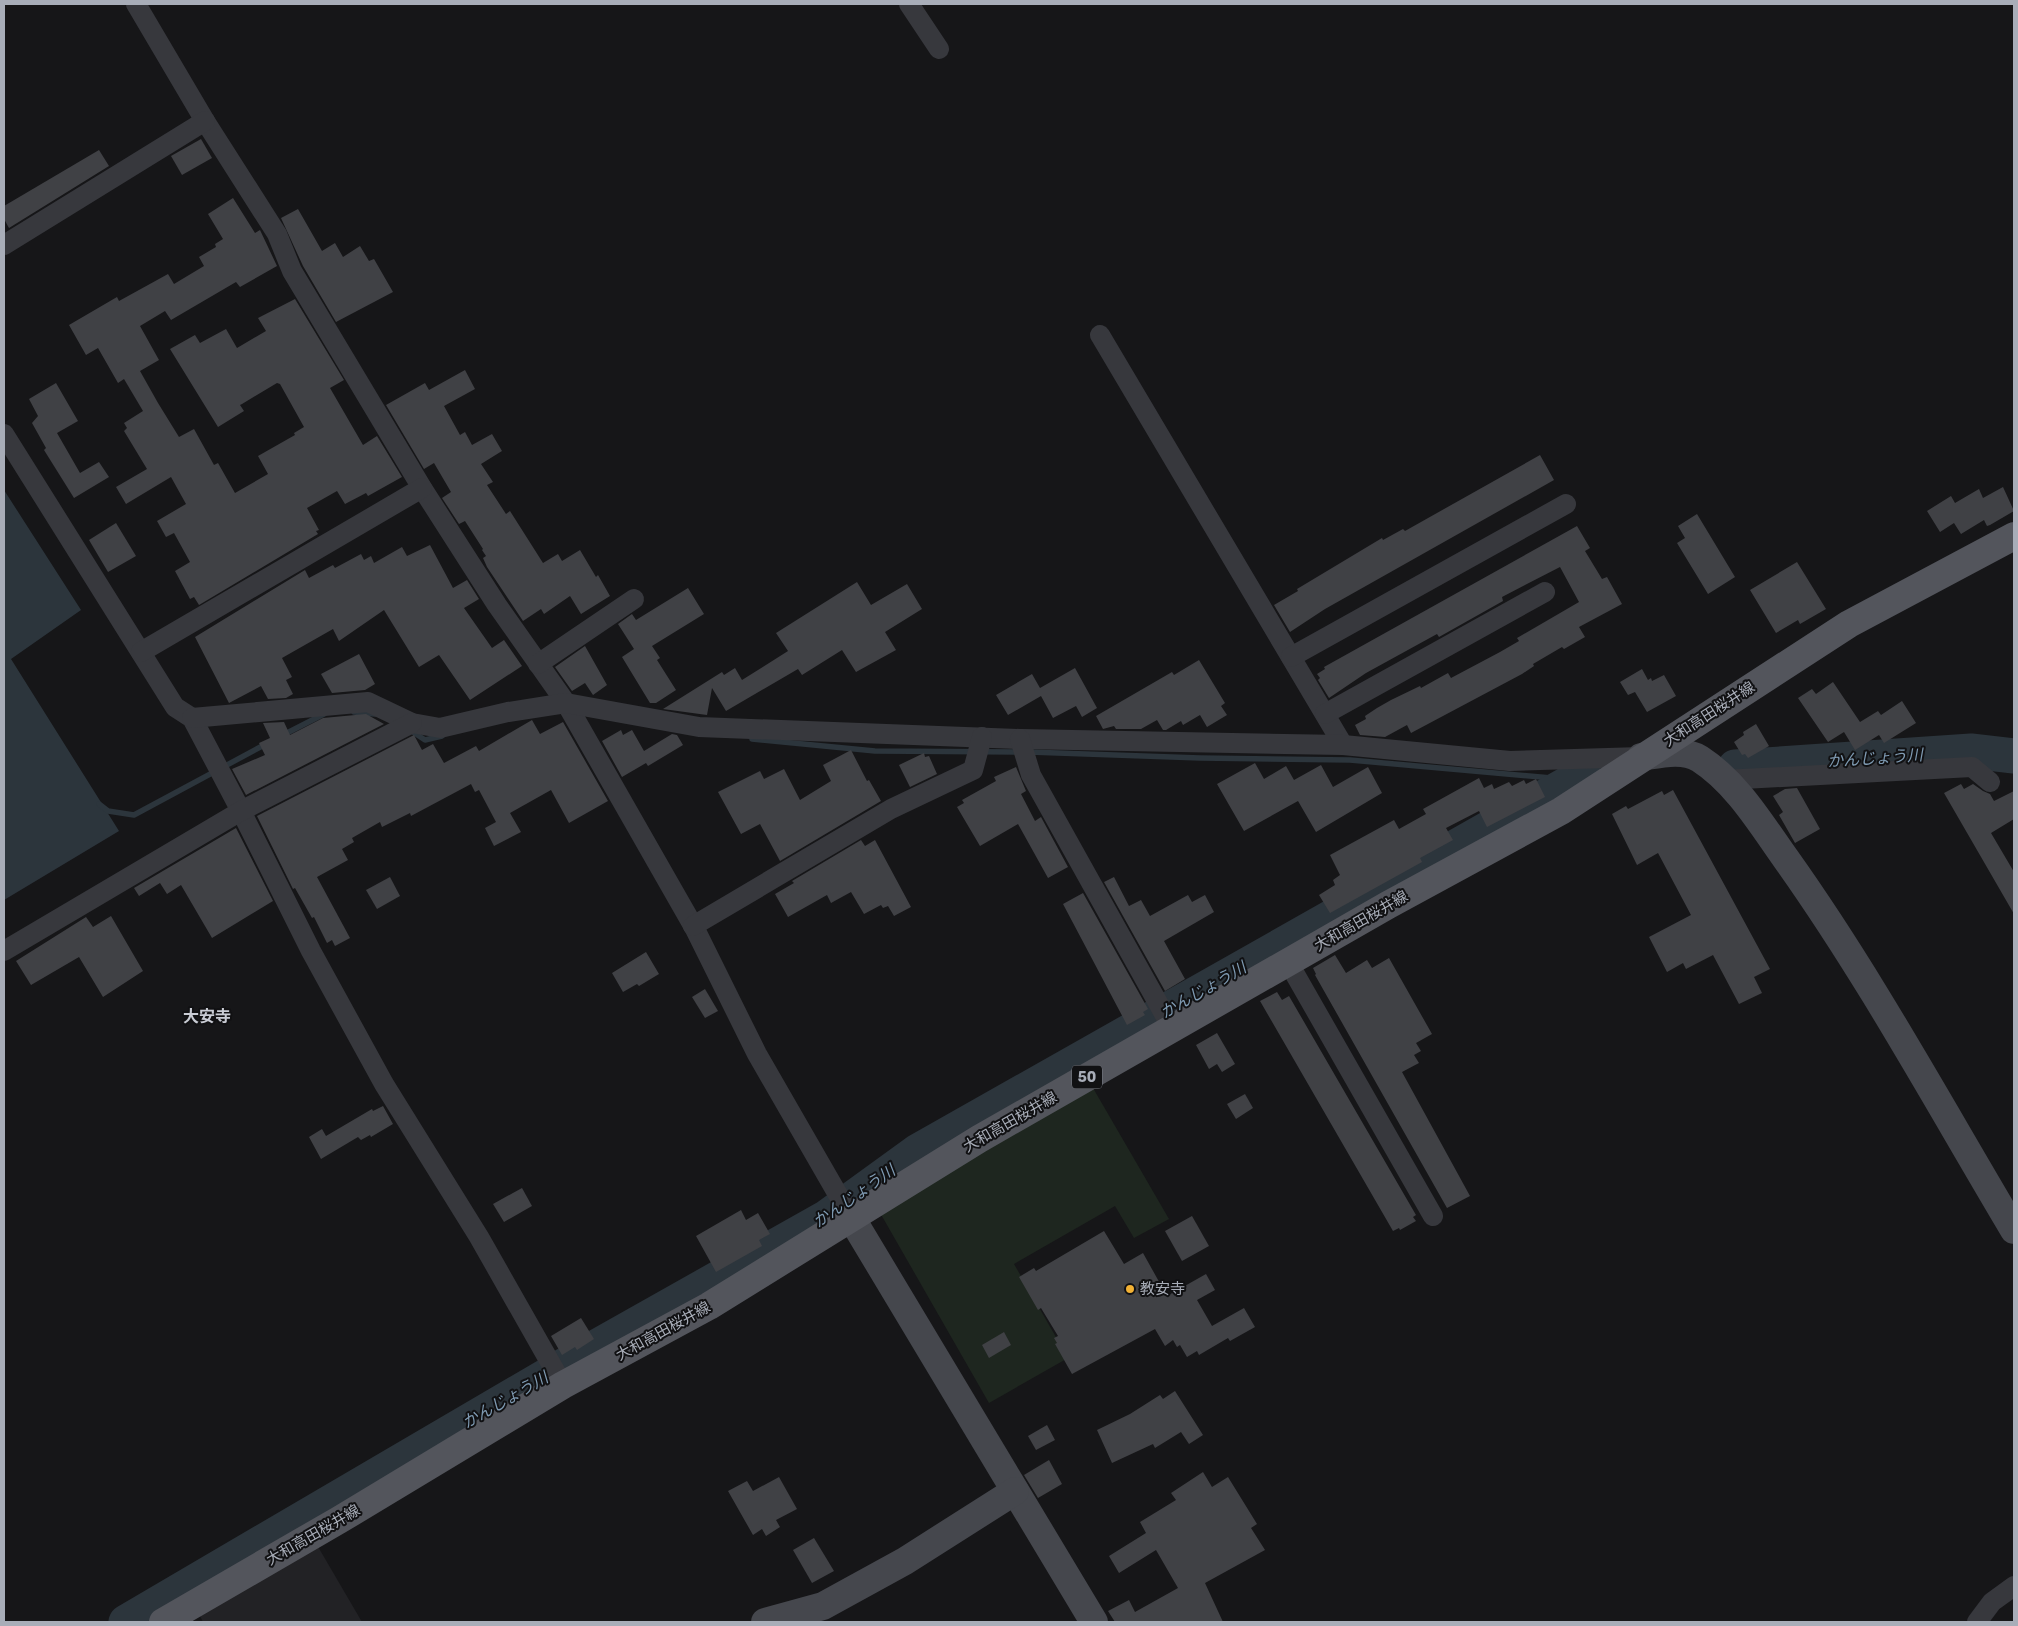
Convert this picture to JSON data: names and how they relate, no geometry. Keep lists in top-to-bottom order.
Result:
{
  "streets": {
    "main road": ["大和高田桜井線", "50"]
  },
  "districts": ["大安寺"],
  "water": ["かんじょう川"],
  "places": ["教安寺"]
}
